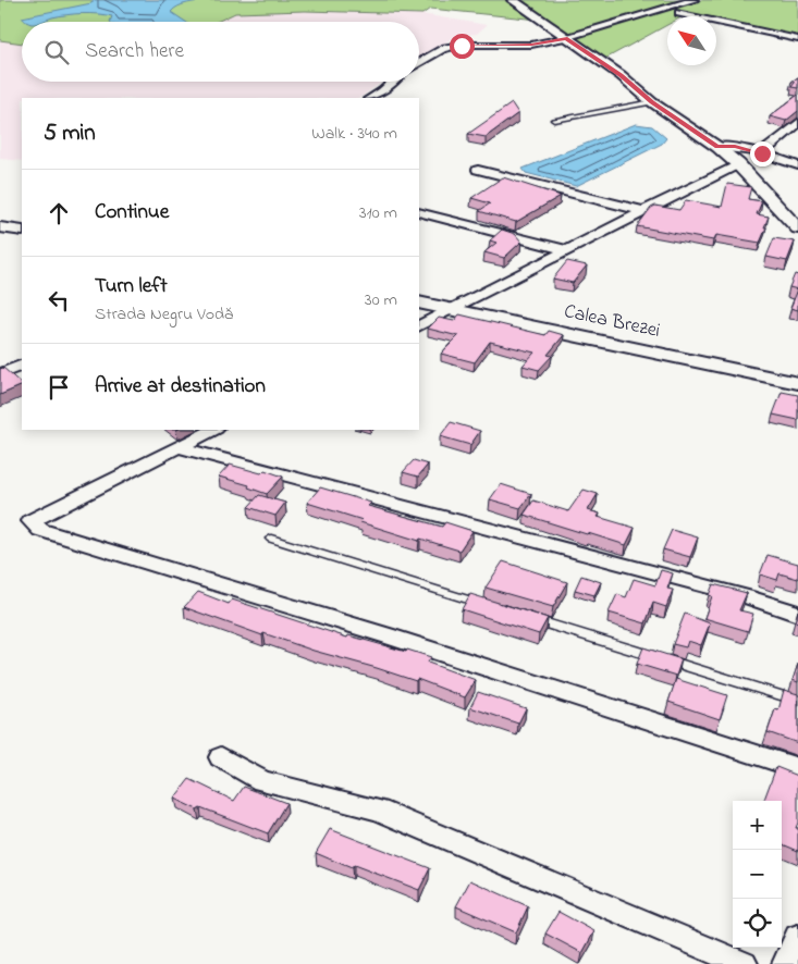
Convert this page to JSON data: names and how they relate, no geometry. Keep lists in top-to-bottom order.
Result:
{
  "streets": {
    "street": ["Calea Brezei"]
  },
  "north": "top left",
  "page": {
    "search": "Search here",
    "heading": ["5 min", "Walk · 340 m"],
    "list": [
      ["Continue", "310 m"],
      ["Turn left", "Strada Negru Vodă", "30 m"],
      "Arrive at destination"
    ],
    "map_buttons": ["+", "−"]
  }
}
